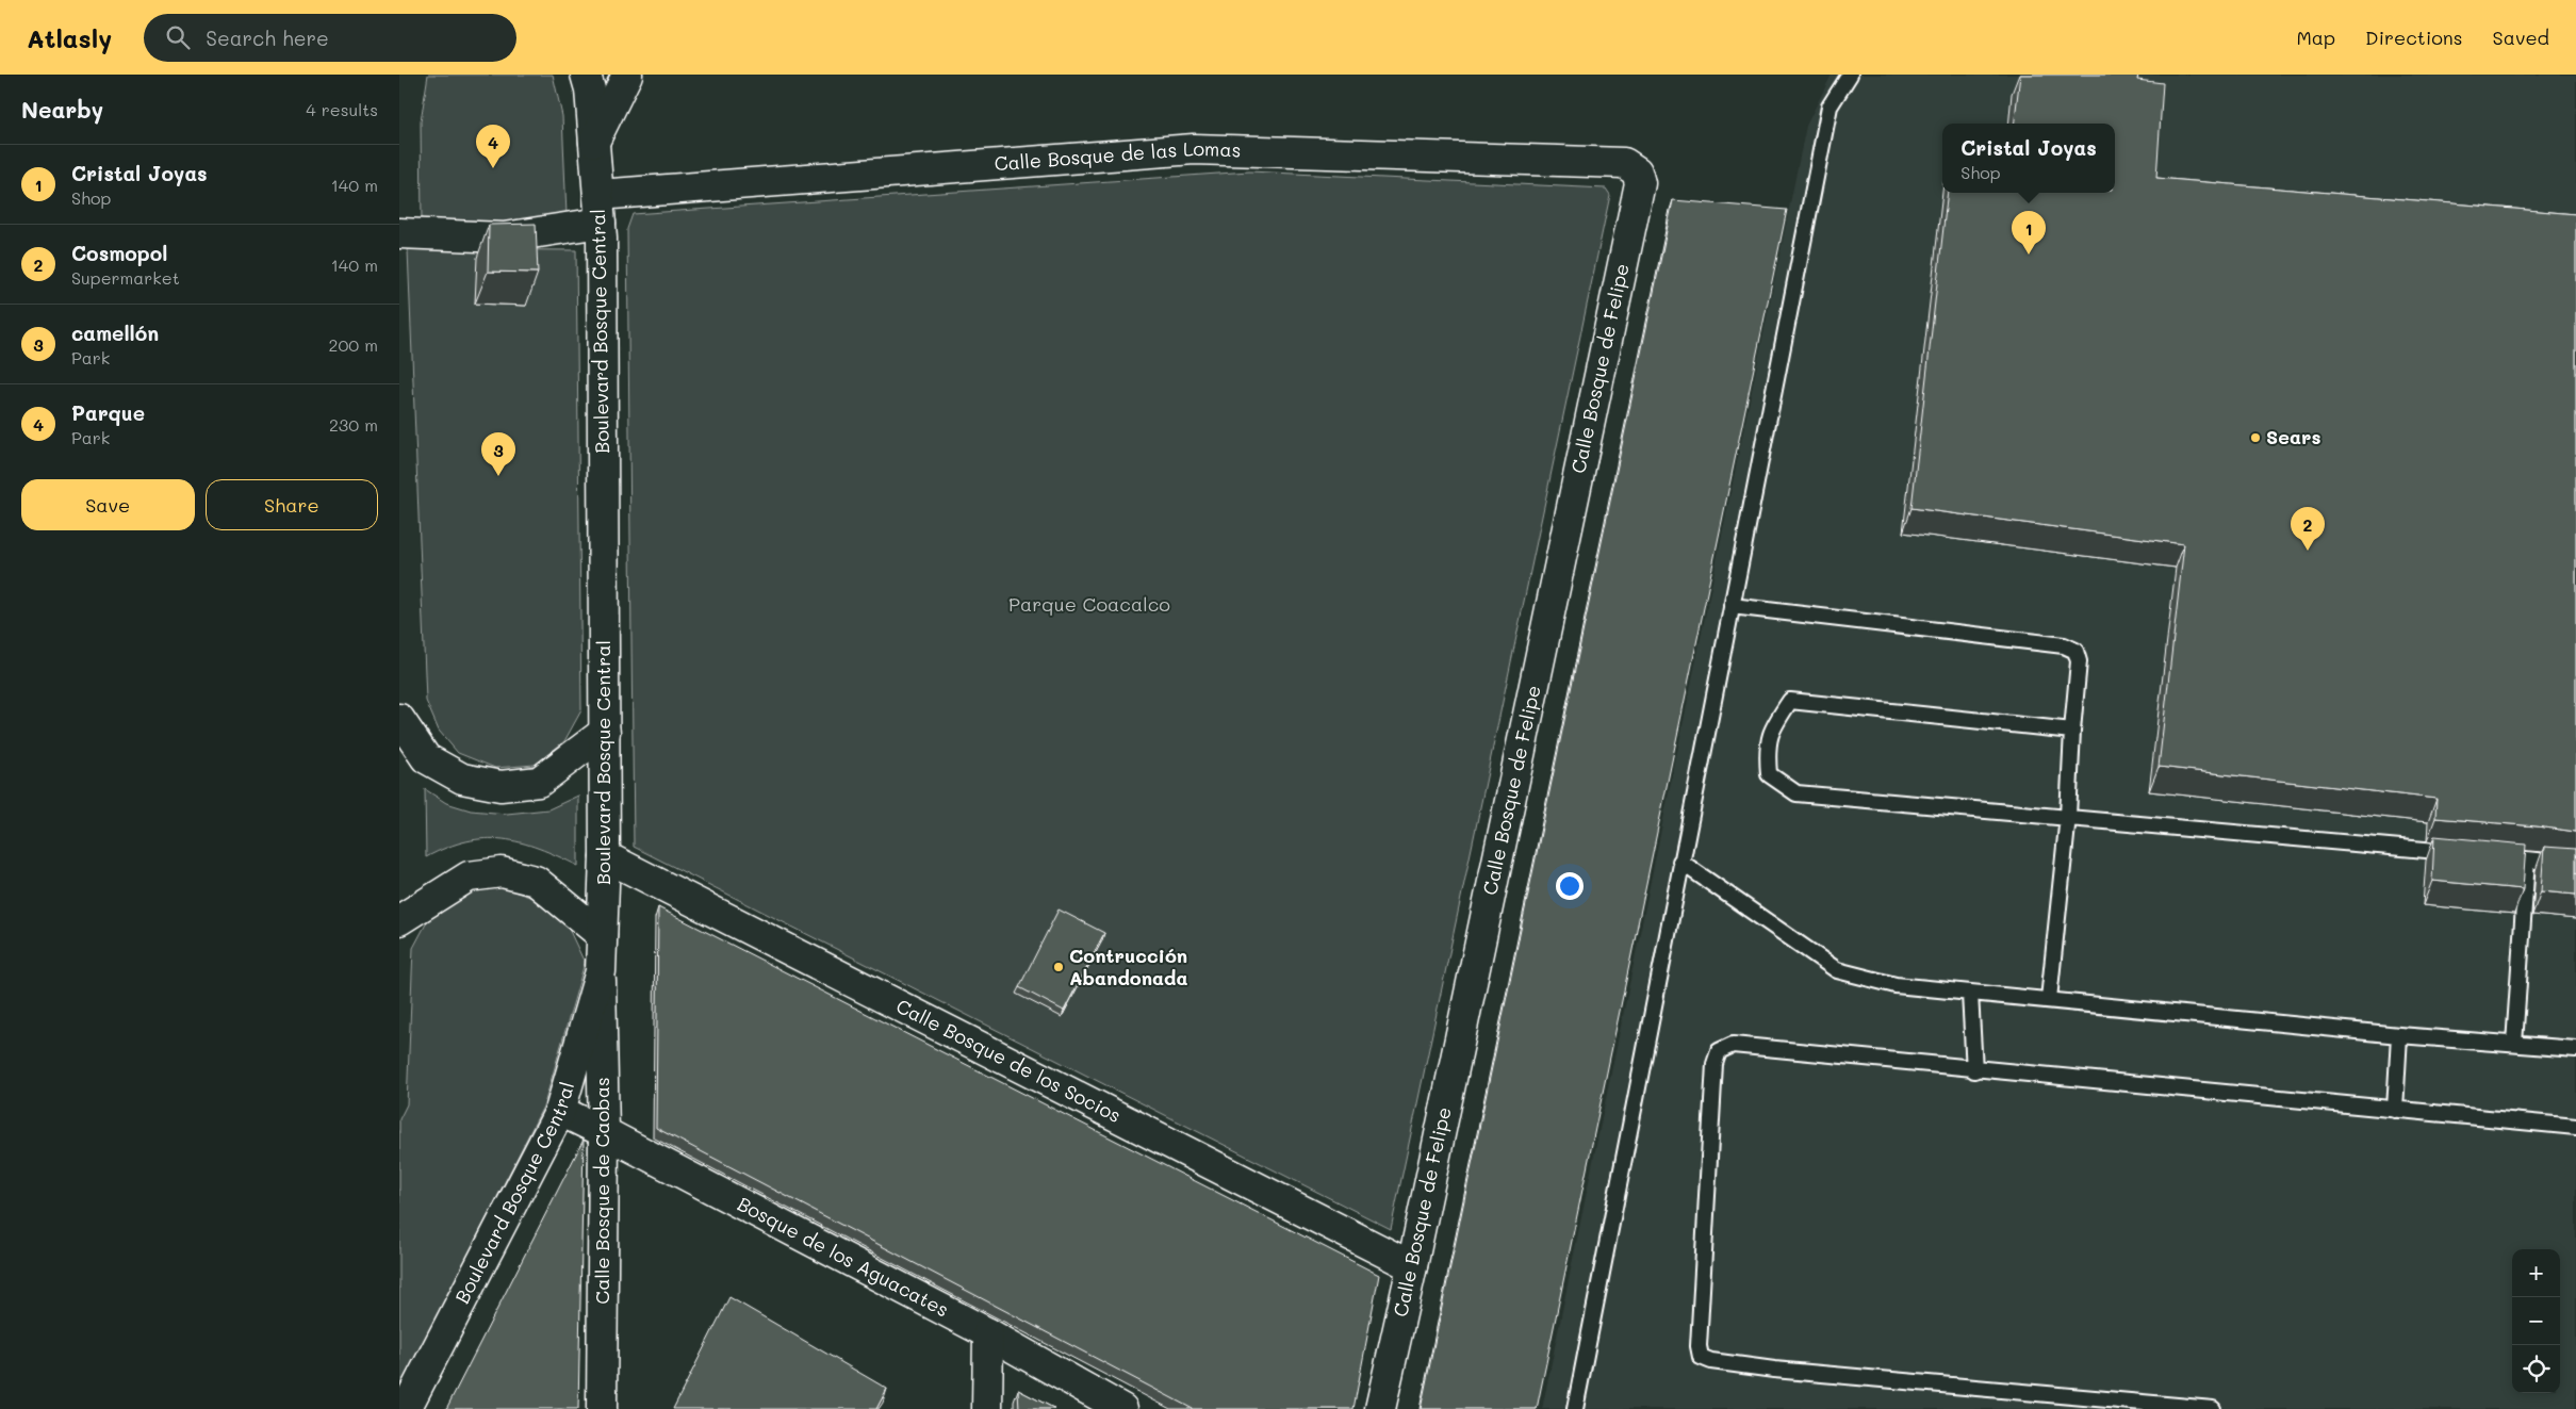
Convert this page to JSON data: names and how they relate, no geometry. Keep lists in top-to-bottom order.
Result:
{
  "streets": {
    "street": [
      "Calle Bosque de las Lomas",
      "Boulevard Bosque Central",
      "Calle Bosque de Felipe",
      "Calle Bosque de los Socios",
      "Calle Bosque de Caobas",
      "Bosque de los Aguacates"
    ]
  },
  "crossings": [
    ["Calle Bosque de las Lomas", "Boulevard Bosque Central"],
    ["Calle Bosque de las Lomas", "Calle Bosque de Felipe"],
    ["Boulevard Bosque Central", "Calle Bosque de los Socios"],
    ["Boulevard Bosque Central", "Calle Bosque de Caobas"],
    ["Boulevard Bosque Central", "Bosque de los Aguacates"],
    ["Calle Bosque de Felipe", "Calle Bosque de los Socios"],
    ["Calle Bosque de Caobas", "Bosque de los Aguacates"]
  ],
  "parks": ["Parque Coacalco"],
  "places": ["Sears", "Contrucción Abandonada"],
  "page": {
    "header": "Atlasly",
    "search": "Search here",
    "nav": ["Map", "Directions", "Saved"],
    "heading": ["Nearby", "4 results"],
    "popup": ["Cristal Joyas", "Shop"],
    "pins": [
      "4",
      "1",
      "3",
      "2"
    ],
    "list": [
      {
        "mark": "1",
        "name": "Cristal Joyas",
        "note": "Shop",
        "value": "140 m"
      },
      {
        "mark": "2",
        "name": "Cosmopol",
        "note": "Supermarket",
        "value": "140 m"
      },
      {
        "mark": "3",
        "name": "camellón",
        "note": "Park",
        "value": "200 m"
      },
      {
        "mark": "4",
        "name": "Parque",
        "note": "Park",
        "value": "230 m"
      }
    ],
    "buttons": ["Save", "Share"],
    "map_buttons": ["+", "−"]
  }
}
